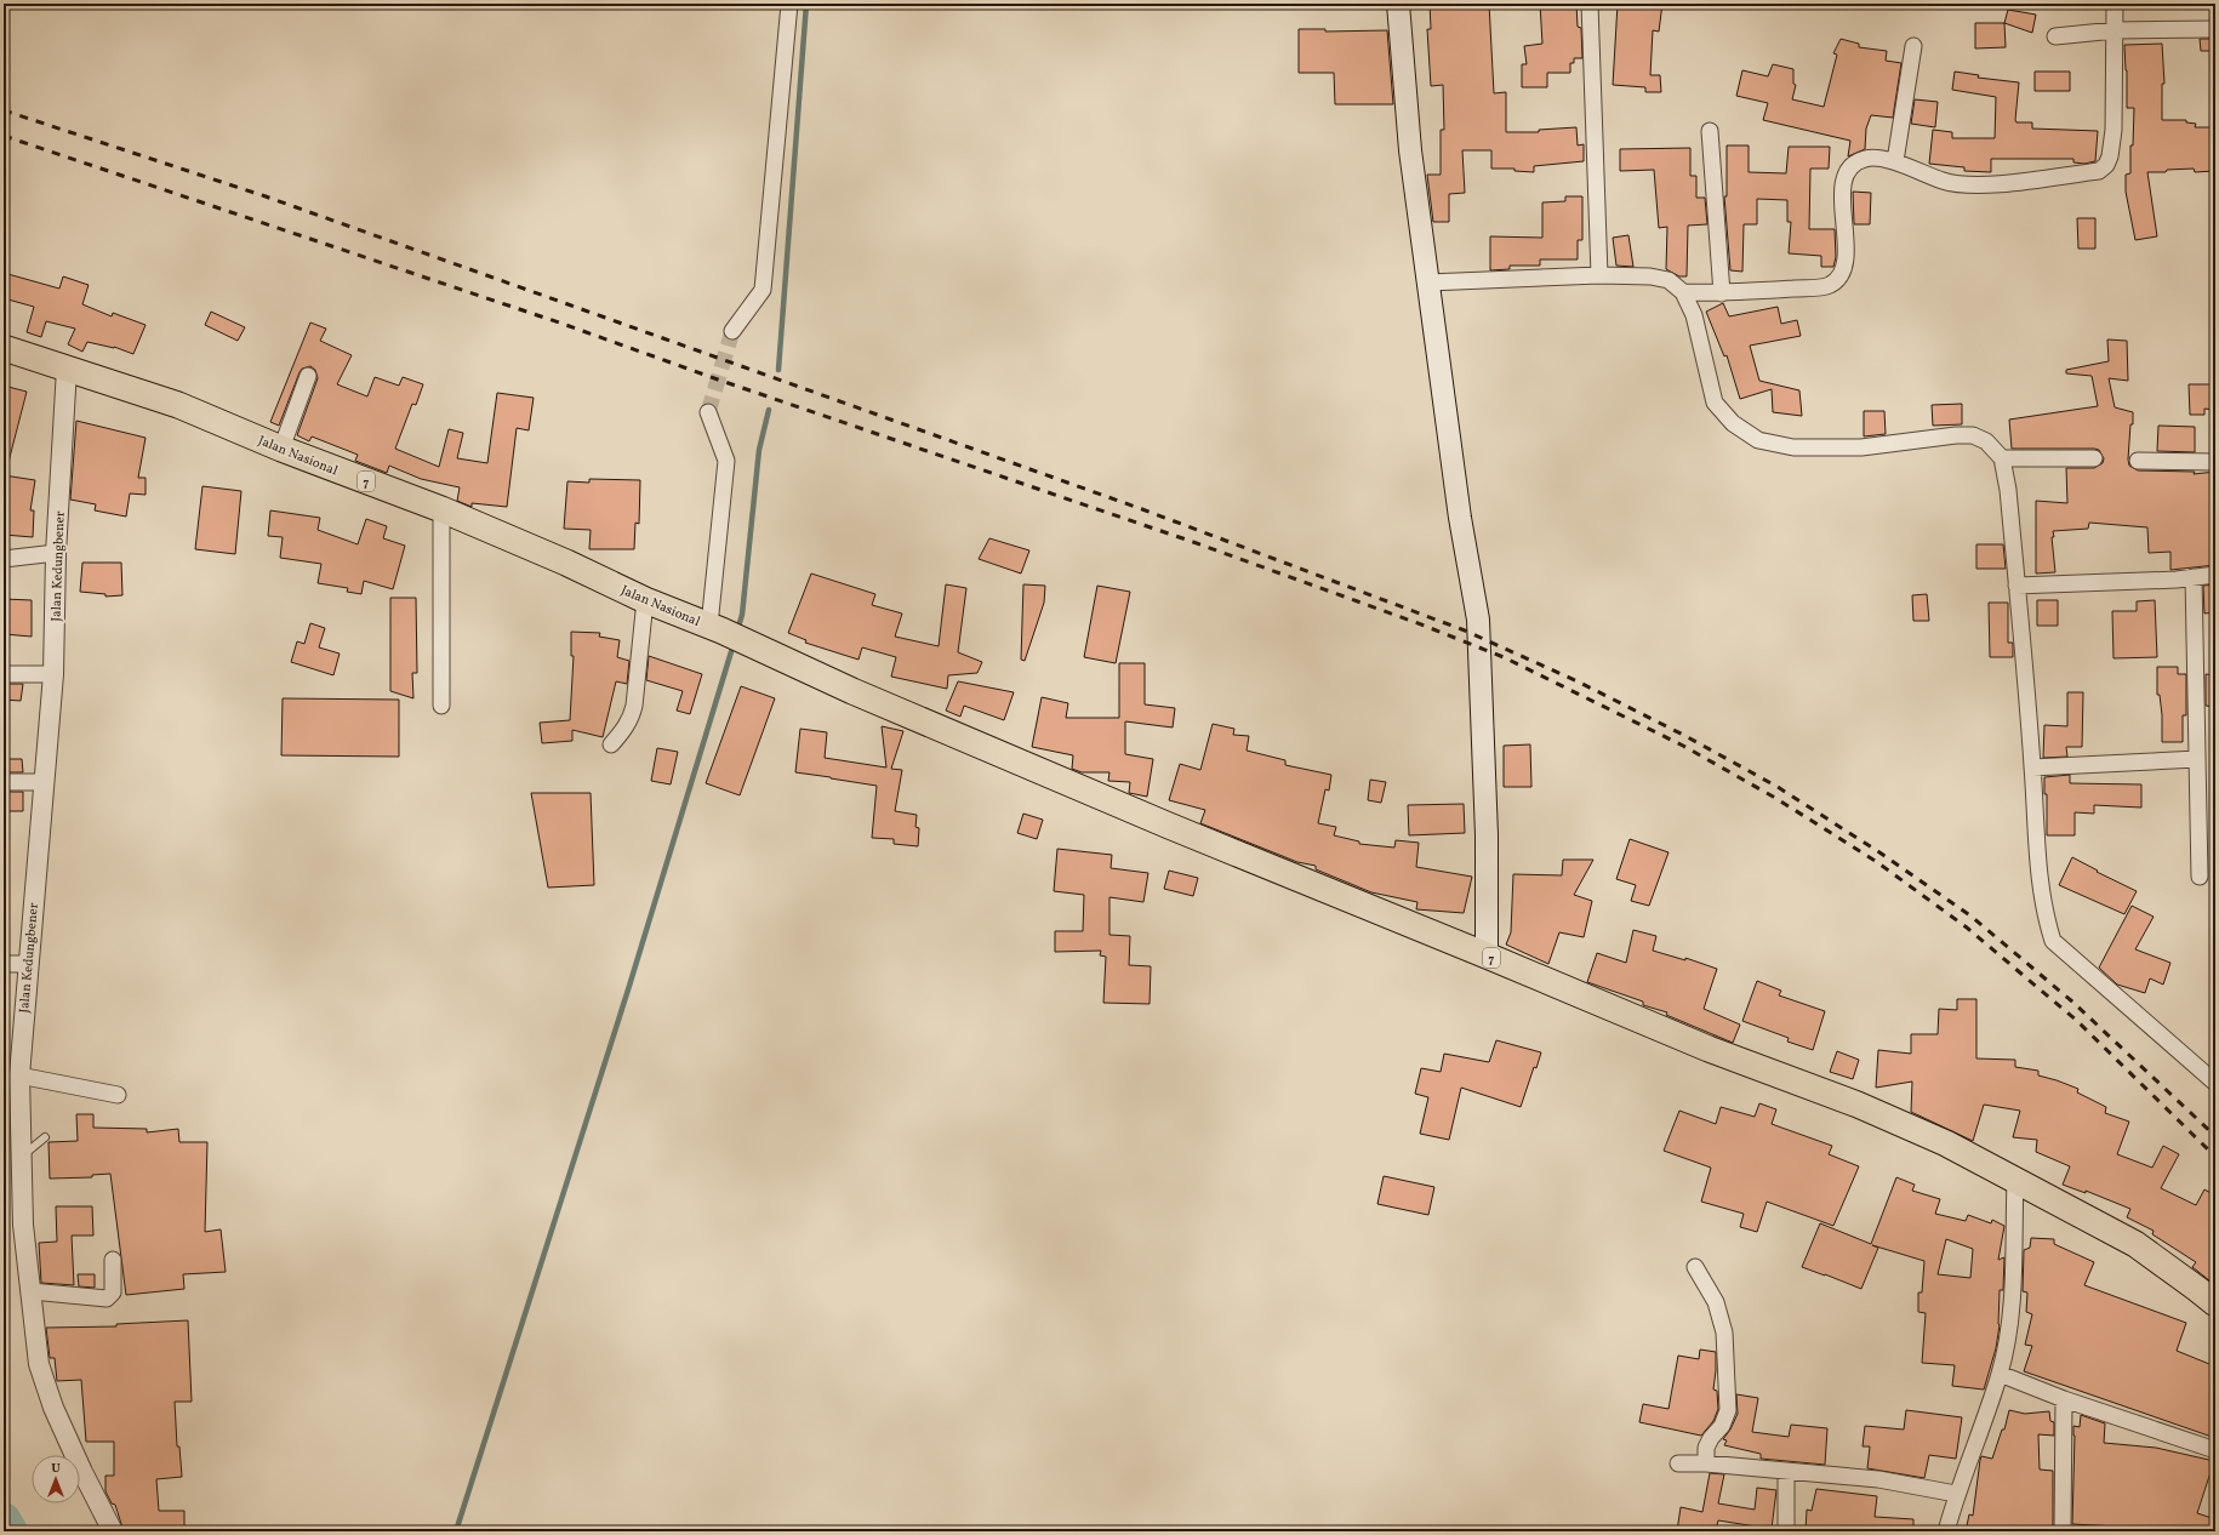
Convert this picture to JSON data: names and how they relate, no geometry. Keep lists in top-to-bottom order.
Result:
{
  "streets": {
    "highway": ["Jalan Nasional", "7"],
    "street": ["Jalan Kedungbener"]
  },
  "crossings": [
    ["Jalan Nasional", "7"],
    ["Jalan Nasional", "Jalan Kedungbener"]
  ],
  "north": "top"
}
